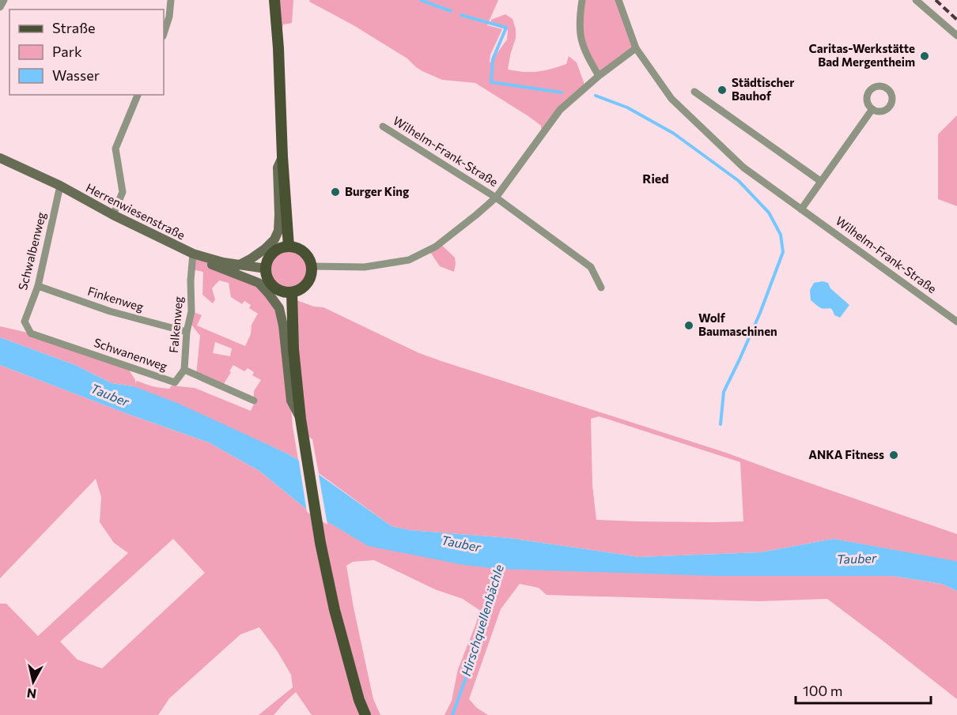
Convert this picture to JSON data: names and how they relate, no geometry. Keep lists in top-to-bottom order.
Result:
{
  "streets": {
    "street": [
      "Wilhelm-Frank-Straße",
      "Herrenwiesenstraße",
      "Schwalbenweg",
      "Finkenweg",
      "Falkenweg",
      "Schwanenweg"
    ]
  },
  "crossings": [
    ["Wilhelm-Frank-Straße", "Herrenwiesenstraße"],
    ["Herrenwiesenstraße", "Schwalbenweg"],
    ["Herrenwiesenstraße", "Falkenweg"],
    ["Schwalbenweg", "Finkenweg"],
    ["Schwalbenweg", "Schwanenweg"],
    ["Finkenweg", "Falkenweg"],
    ["Falkenweg", "Schwanenweg"]
  ],
  "districts": ["Ried"],
  "water": ["Tauber", "Hirschquellenbächle"],
  "places": [
    "Caritas-Werkstätte Bad Mergentheim",
    "Städtischer Bauhof",
    "Burger King",
    "Wolf Baumaschinen",
    "ANKA Fitness"
  ],
  "legend": ["Straße", "Park", "Wasser"],
  "scale_bar": "100 m",
  "north": "bottom"
}
